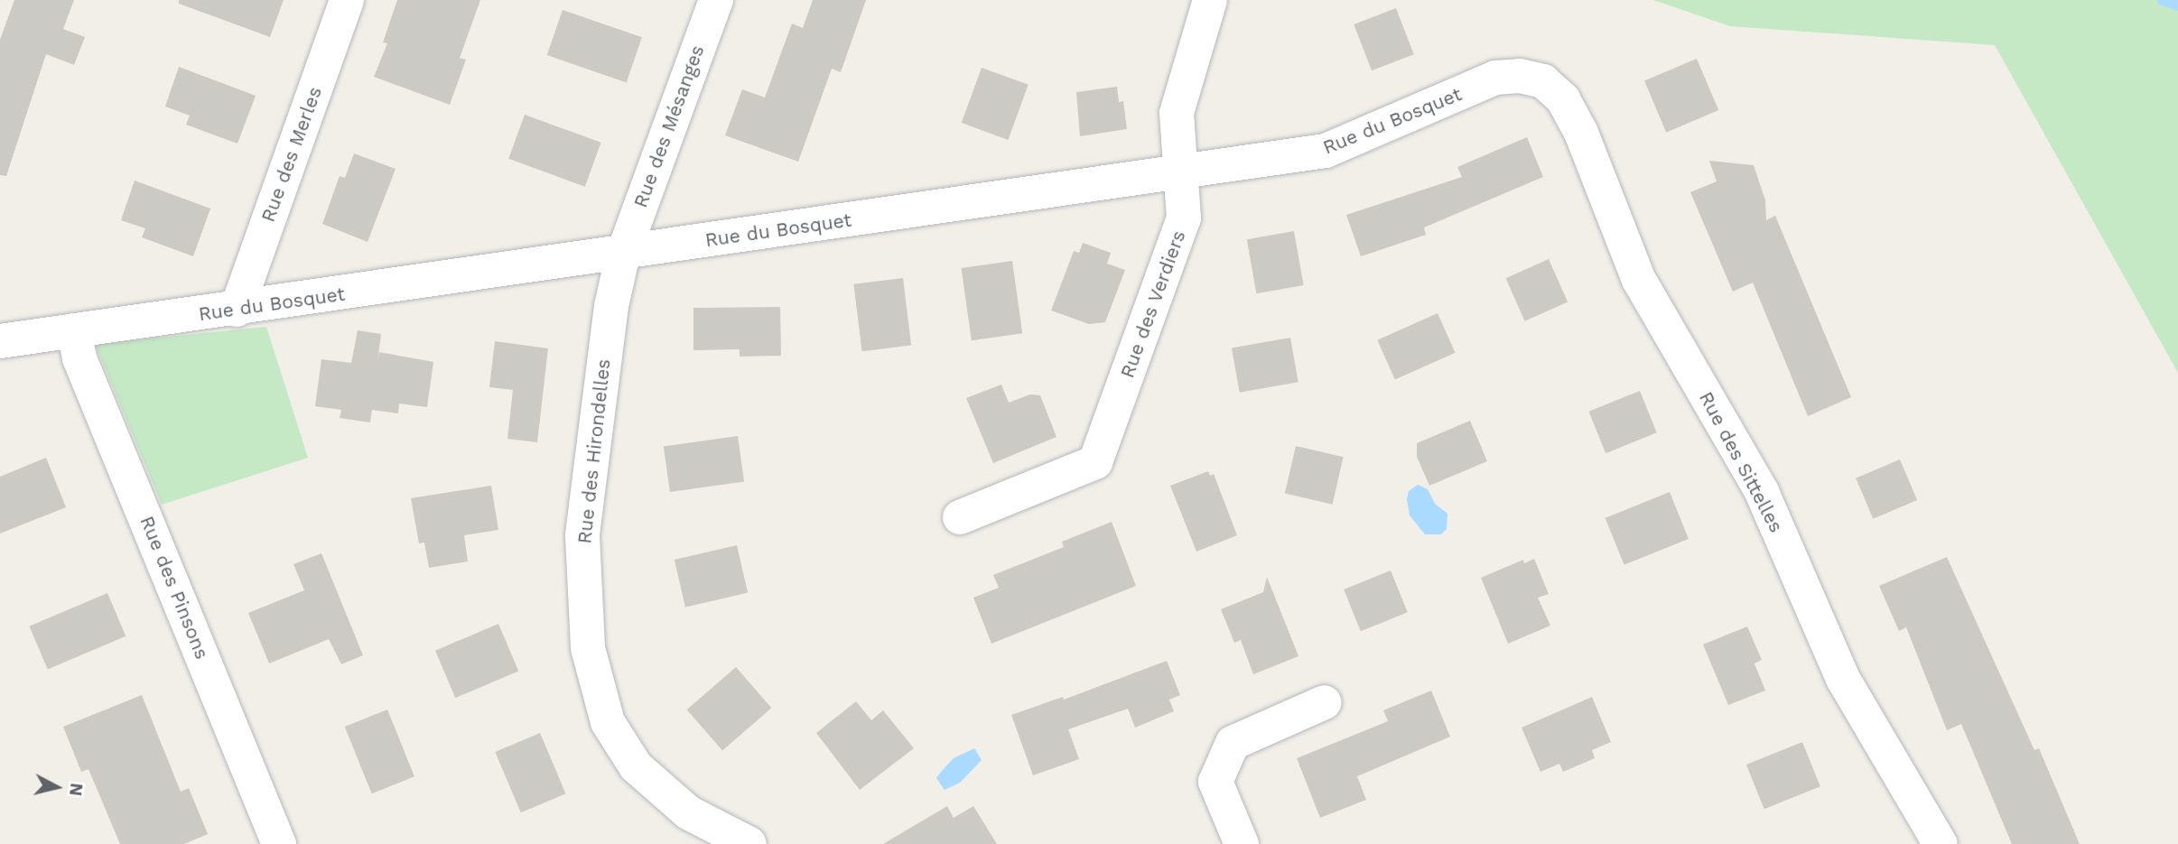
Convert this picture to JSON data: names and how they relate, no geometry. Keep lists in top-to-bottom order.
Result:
{
  "streets": {
    "street": [
      "Rue du Bosquet",
      "Rue des Mésanges",
      "Rue des Merles",
      "Rue des Verdiers",
      "Rue des Hirondelles",
      "Rue des Sittelles",
      "Rue des Pinsons"
    ]
  },
  "crossings": [
    ["Rue du Bosquet", "Rue des Mésanges"],
    ["Rue du Bosquet", "Rue des Merles"],
    ["Rue du Bosquet", "Rue des Verdiers"],
    ["Rue du Bosquet", "Rue des Hirondelles"],
    ["Rue du Bosquet", "Rue des Sittelles"],
    ["Rue du Bosquet", "Rue des Pinsons"],
    ["Rue des Mésanges", "Rue des Hirondelles"]
  ],
  "north": "right"
}
